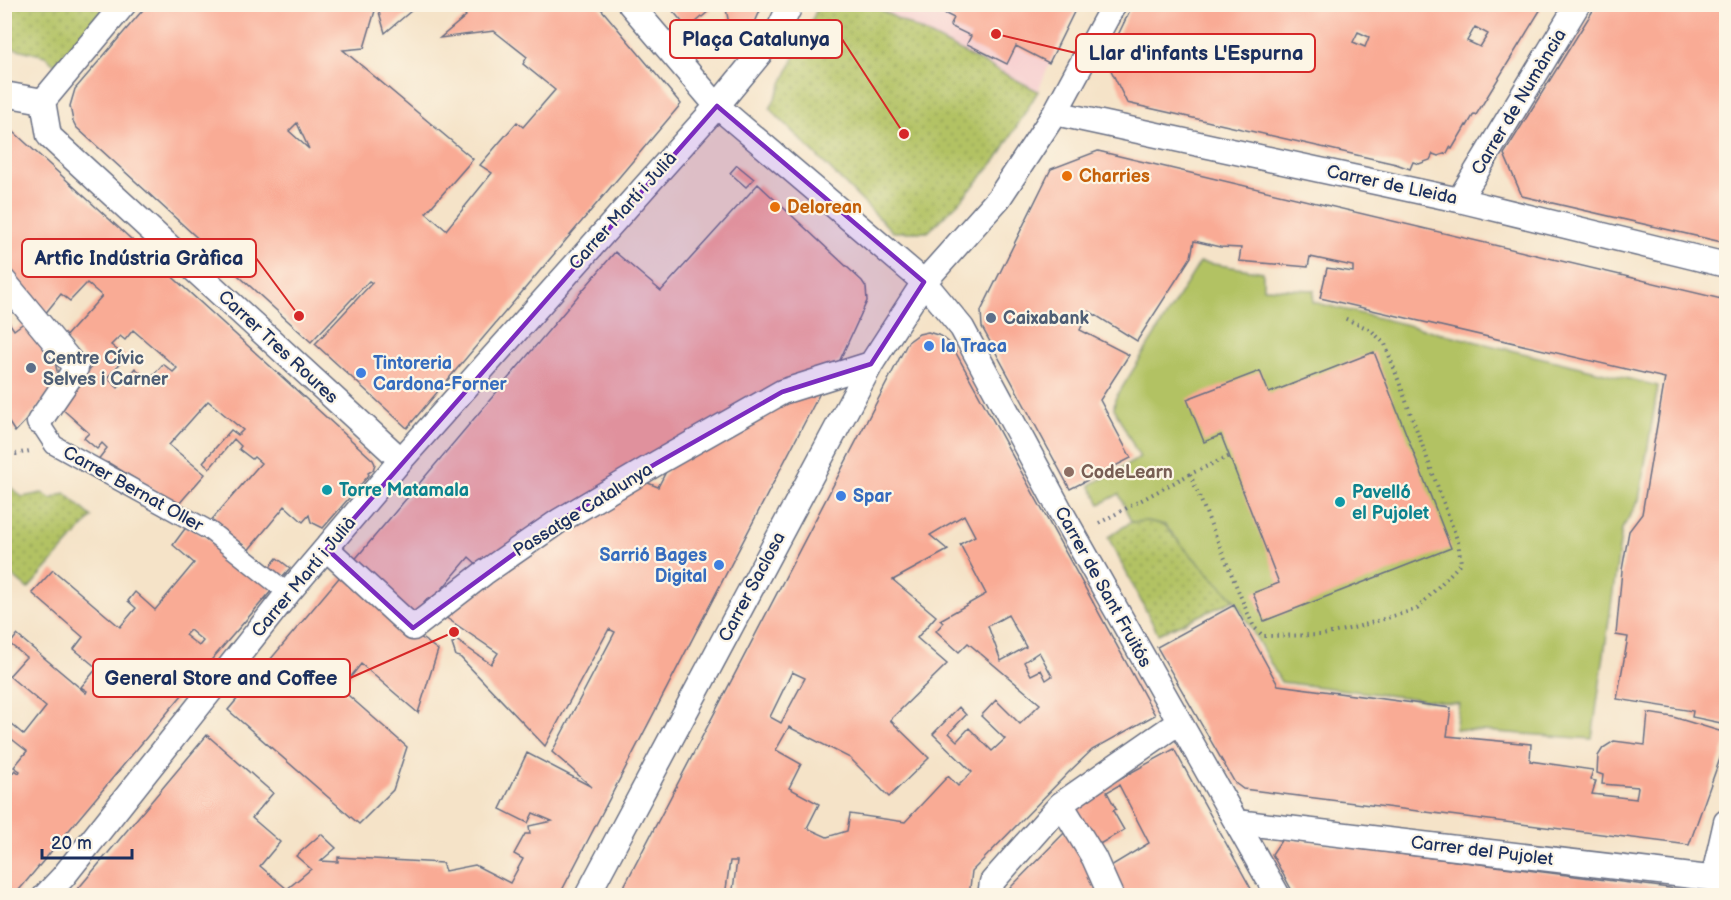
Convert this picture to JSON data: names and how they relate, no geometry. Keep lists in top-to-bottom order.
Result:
{
  "streets": {
    "street": [
      "Carrer de Numància",
      "Carrer de Lleida",
      "Carrer Martí i Julià",
      "Carrer Tres Roures",
      "Carrer Bernat Oller",
      "Passatge Catalunya",
      "Carrer Saclosa",
      "Carrer de Sant Fruitós",
      "Carrer del Pujolet"
    ]
  },
  "crossings": [
    ["Carrer de Numància", "Carrer de Lleida"],
    ["Carrer de Lleida", "Carrer Saclosa"],
    ["Carrer Martí i Julià", "Carrer Tres Roures"],
    ["Carrer Martí i Julià", "Carrer Bernat Oller"],
    ["Carrer Martí i Julià", "Passatge Catalunya"],
    ["Carrer Martí i Julià", "Carrer de Sant Fruitós"],
    ["Passatge Catalunya", "Carrer Saclosa"],
    ["Carrer Saclosa", "Carrer de Sant Fruitós"],
    ["Carrer de Sant Fruitós", "Carrer del Pujolet"]
  ],
  "places": [
    "Llar d'infants L'Espurna",
    "Plaça Catalunya",
    "Charries",
    "Delorean",
    "Artfic Indústria Gràfica",
    "Caixabank",
    "la Traca",
    "Centre Cívic Selves i Carner",
    "Tintoreria Cardona-Forner",
    "CodeLearn",
    "Torre Matamala",
    "Spar",
    "Pavelló el Pujolet",
    "Sarrió Bages Digital",
    "General Store and Coffee"
  ],
  "scale_bar": "20 m"
}
